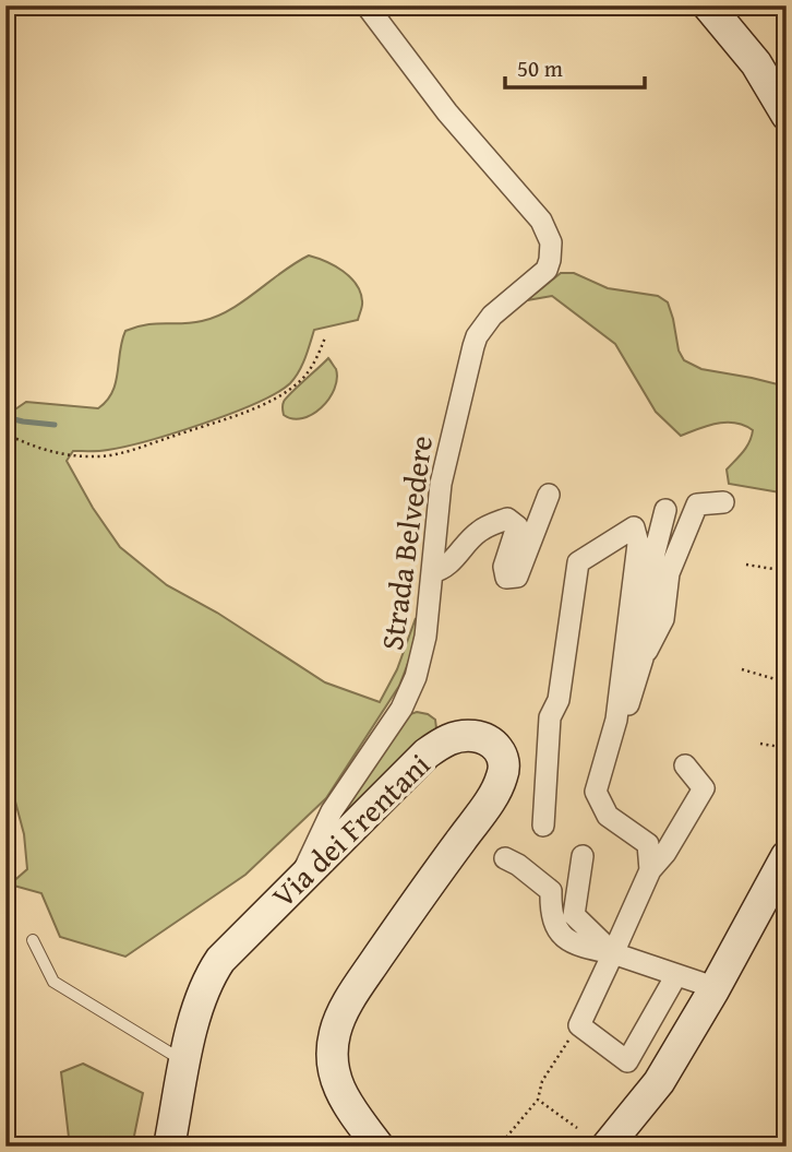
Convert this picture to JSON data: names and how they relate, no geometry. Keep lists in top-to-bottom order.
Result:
{
  "streets": {
    "main road": ["Via dei Frentani"],
    "street": ["Strada Belvedere"]
  },
  "crossings": [
    ["Strada Belvedere", "Via dei Frentani"]
  ],
  "scale_bar": "50 m"
}
